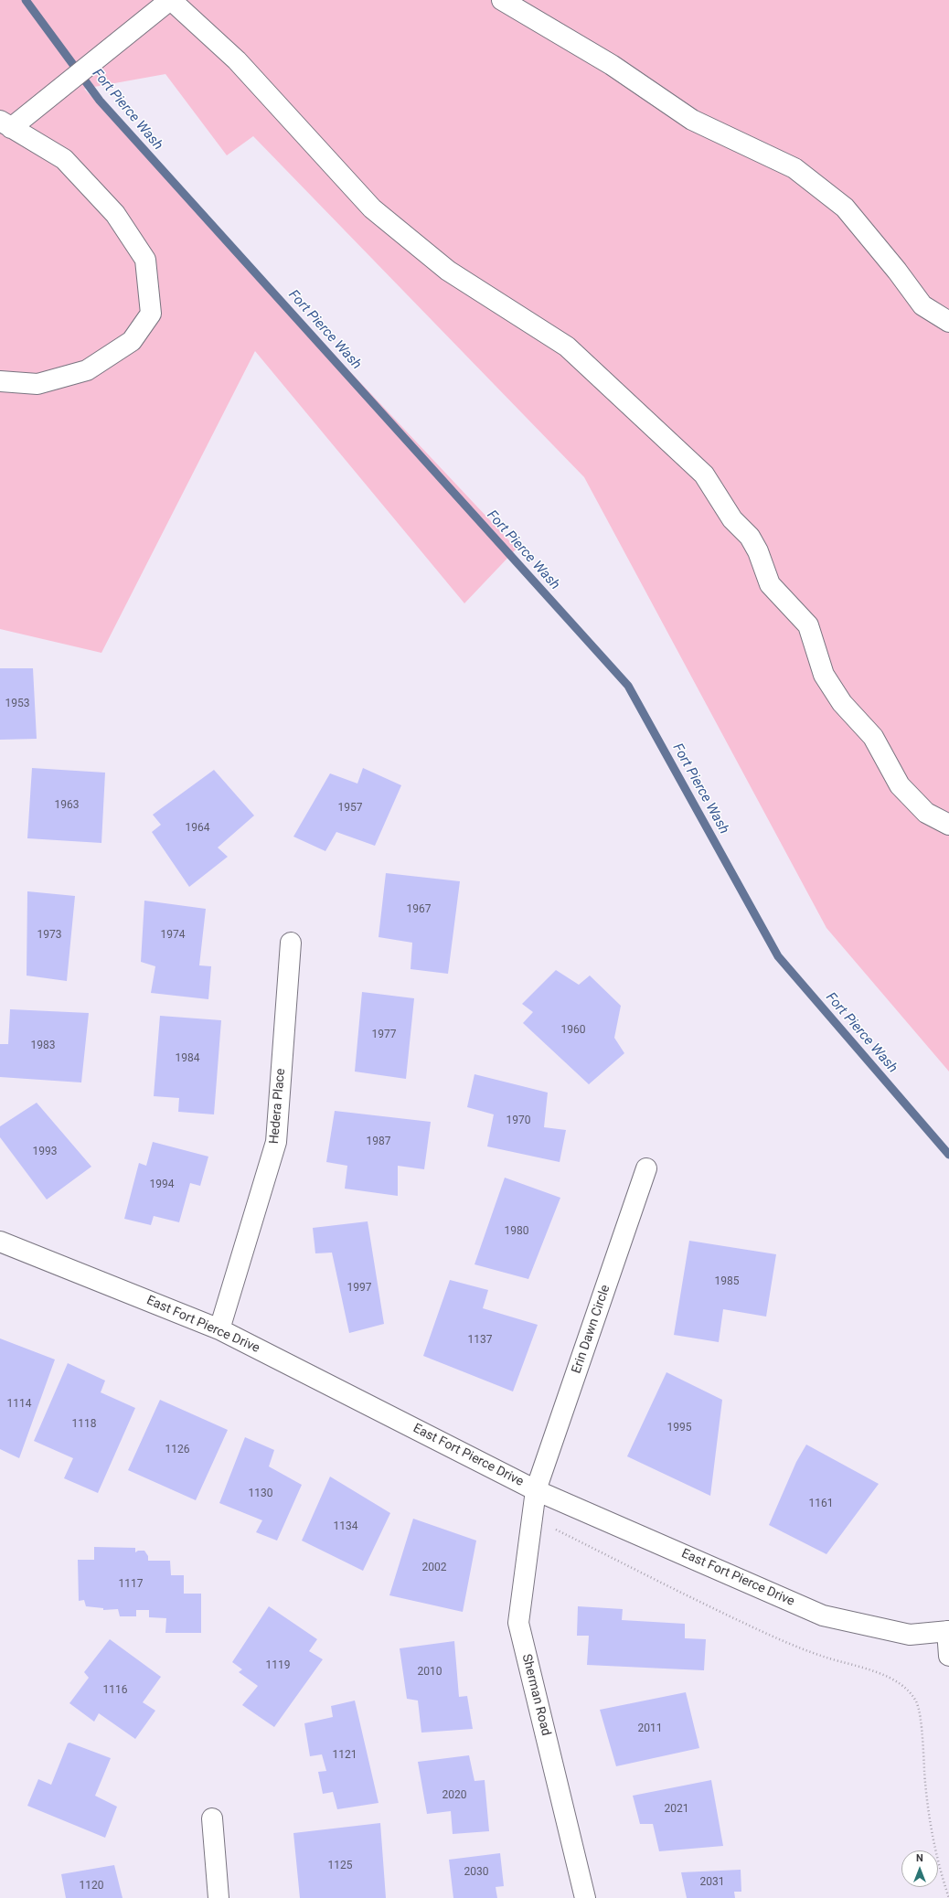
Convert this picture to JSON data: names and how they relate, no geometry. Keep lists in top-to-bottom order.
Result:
{
  "streets": {
    "street": [
      "Hedera Place",
      "East Fort Pierce Drive",
      "Erin Dawn Circle",
      "Sherman Road"
    ]
  },
  "crossings": [
    ["Hedera Place", "East Fort Pierce Drive"],
    ["East Fort Pierce Drive", "Erin Dawn Circle"],
    ["East Fort Pierce Drive", "Sherman Road"],
    ["Erin Dawn Circle", "Sherman Road"]
  ],
  "water": ["Fort Pierce Wash"],
  "house_numbers": [
    "1953",
    "1963",
    "1957",
    "1964",
    "1967",
    "1973",
    "1974",
    "1960",
    "1977",
    "1983",
    "1984",
    "1970",
    "1987",
    "1993",
    "1994",
    "1980",
    "1985",
    "1997",
    "1137",
    "1114",
    "1118",
    "1995",
    "1126",
    "1130",
    "1161",
    "1134",
    "2002",
    "1117",
    "1119",
    "2010",
    "1116",
    "2011",
    "1121",
    "2020",
    "2021",
    "1125",
    "2030",
    "2031",
    "1120"
  ],
  "north": "top"
}
